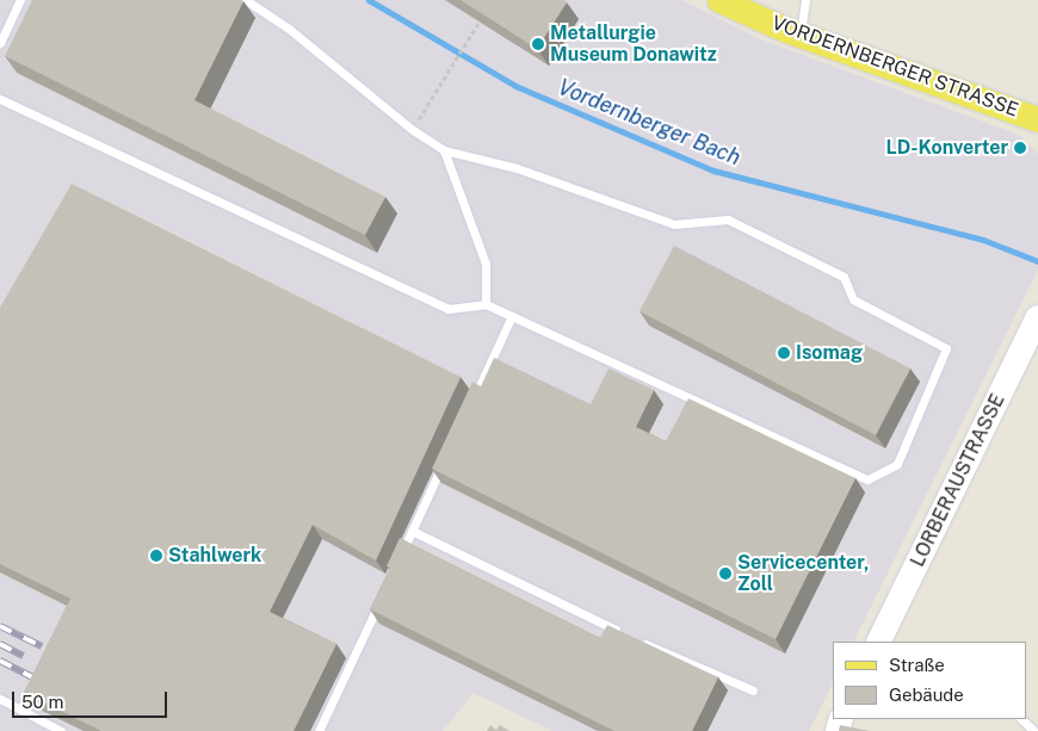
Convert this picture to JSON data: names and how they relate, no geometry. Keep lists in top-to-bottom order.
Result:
{
  "streets": {
    "main road": ["VORDERNBERGER STRASSE"],
    "street": ["LORBERAUSTRASSE"]
  },
  "water": ["Vordernberger Bach"],
  "places": [
    "Metallurgie Museum Donawitz",
    "LD-Konverter",
    "Isomag",
    "Stahlwerk",
    "Servicecenter, Zoll"
  ],
  "legend": ["Straße", "Gebäude"],
  "scale_bar": "50 m"
}
